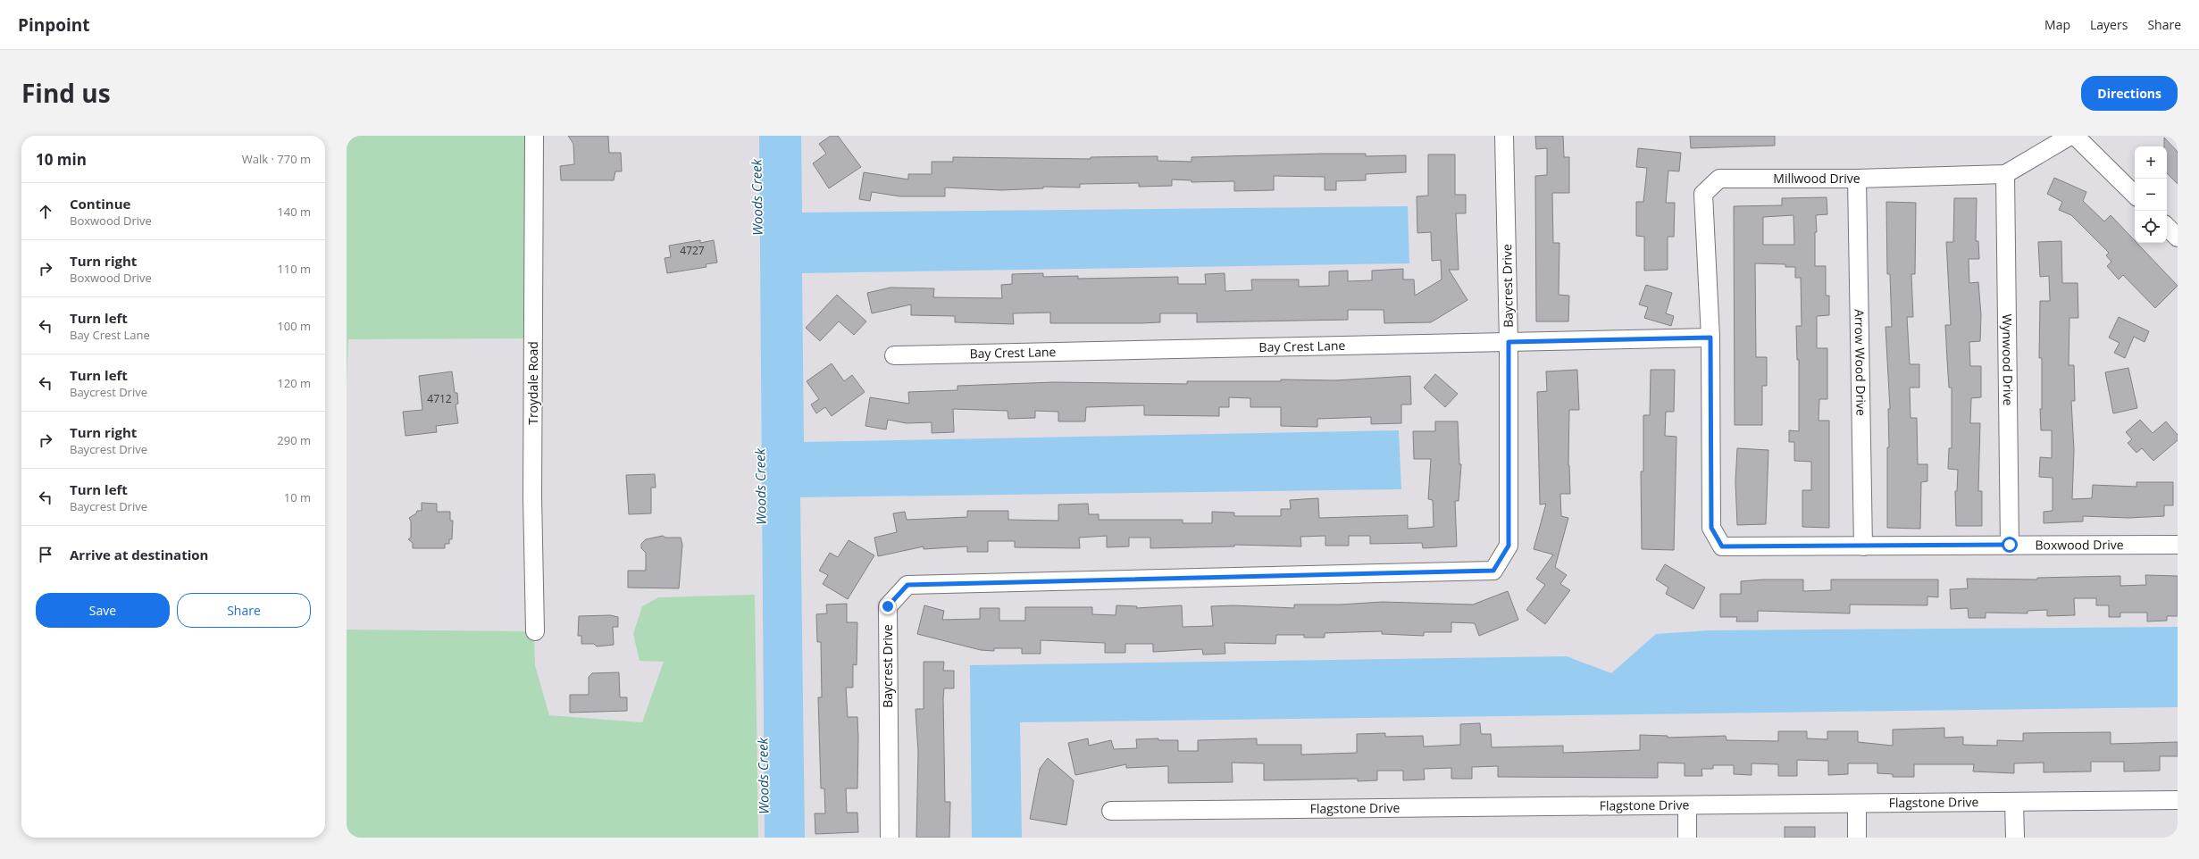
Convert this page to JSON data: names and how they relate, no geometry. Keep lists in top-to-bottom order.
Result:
{
  "streets": {
    "street": [
      "Millwood Drive",
      "Baycrest Drive",
      "Bay Crest Lane",
      "Wynwood Drive",
      "Arrow Wood Drive",
      "Troydale Road",
      "Boxwood Drive",
      "Flagstone Drive"
    ]
  },
  "crossings": [
    ["Millwood Drive", "Bay Crest Lane"],
    ["Millwood Drive", "Wynwood Drive"],
    ["Millwood Drive", "Arrow Wood Drive"],
    ["Millwood Drive", "Boxwood Drive"],
    ["Baycrest Drive", "Bay Crest Lane"],
    ["Bay Crest Lane", "Boxwood Drive"],
    ["Wynwood Drive", "Boxwood Drive"],
    ["Arrow Wood Drive", "Boxwood Drive"]
  ],
  "water": ["Woods Creek"],
  "house_numbers": ["4727", "4712"],
  "page": {
    "header": "Pinpoint",
    "nav": ["Map", "Layers", "Share"],
    "title": "Find us",
    "buttons": [
      "Directions",
      ["Save", "Share"]
    ],
    "heading": ["10 min", "Walk · 770 m"],
    "map_buttons": ["+", "−"],
    "list": [
      ["Continue", "Boxwood Drive", "140 m"],
      ["Turn right", "Boxwood Drive", "110 m"],
      ["Turn left", "Bay Crest Lane", "100 m"],
      ["Turn left", "Baycrest Drive", "120 m"],
      ["Turn right", "Baycrest Drive", "290 m"],
      ["Turn left", "Baycrest Drive", "10 m"],
      "Arrive at destination"
    ]
  }
}
